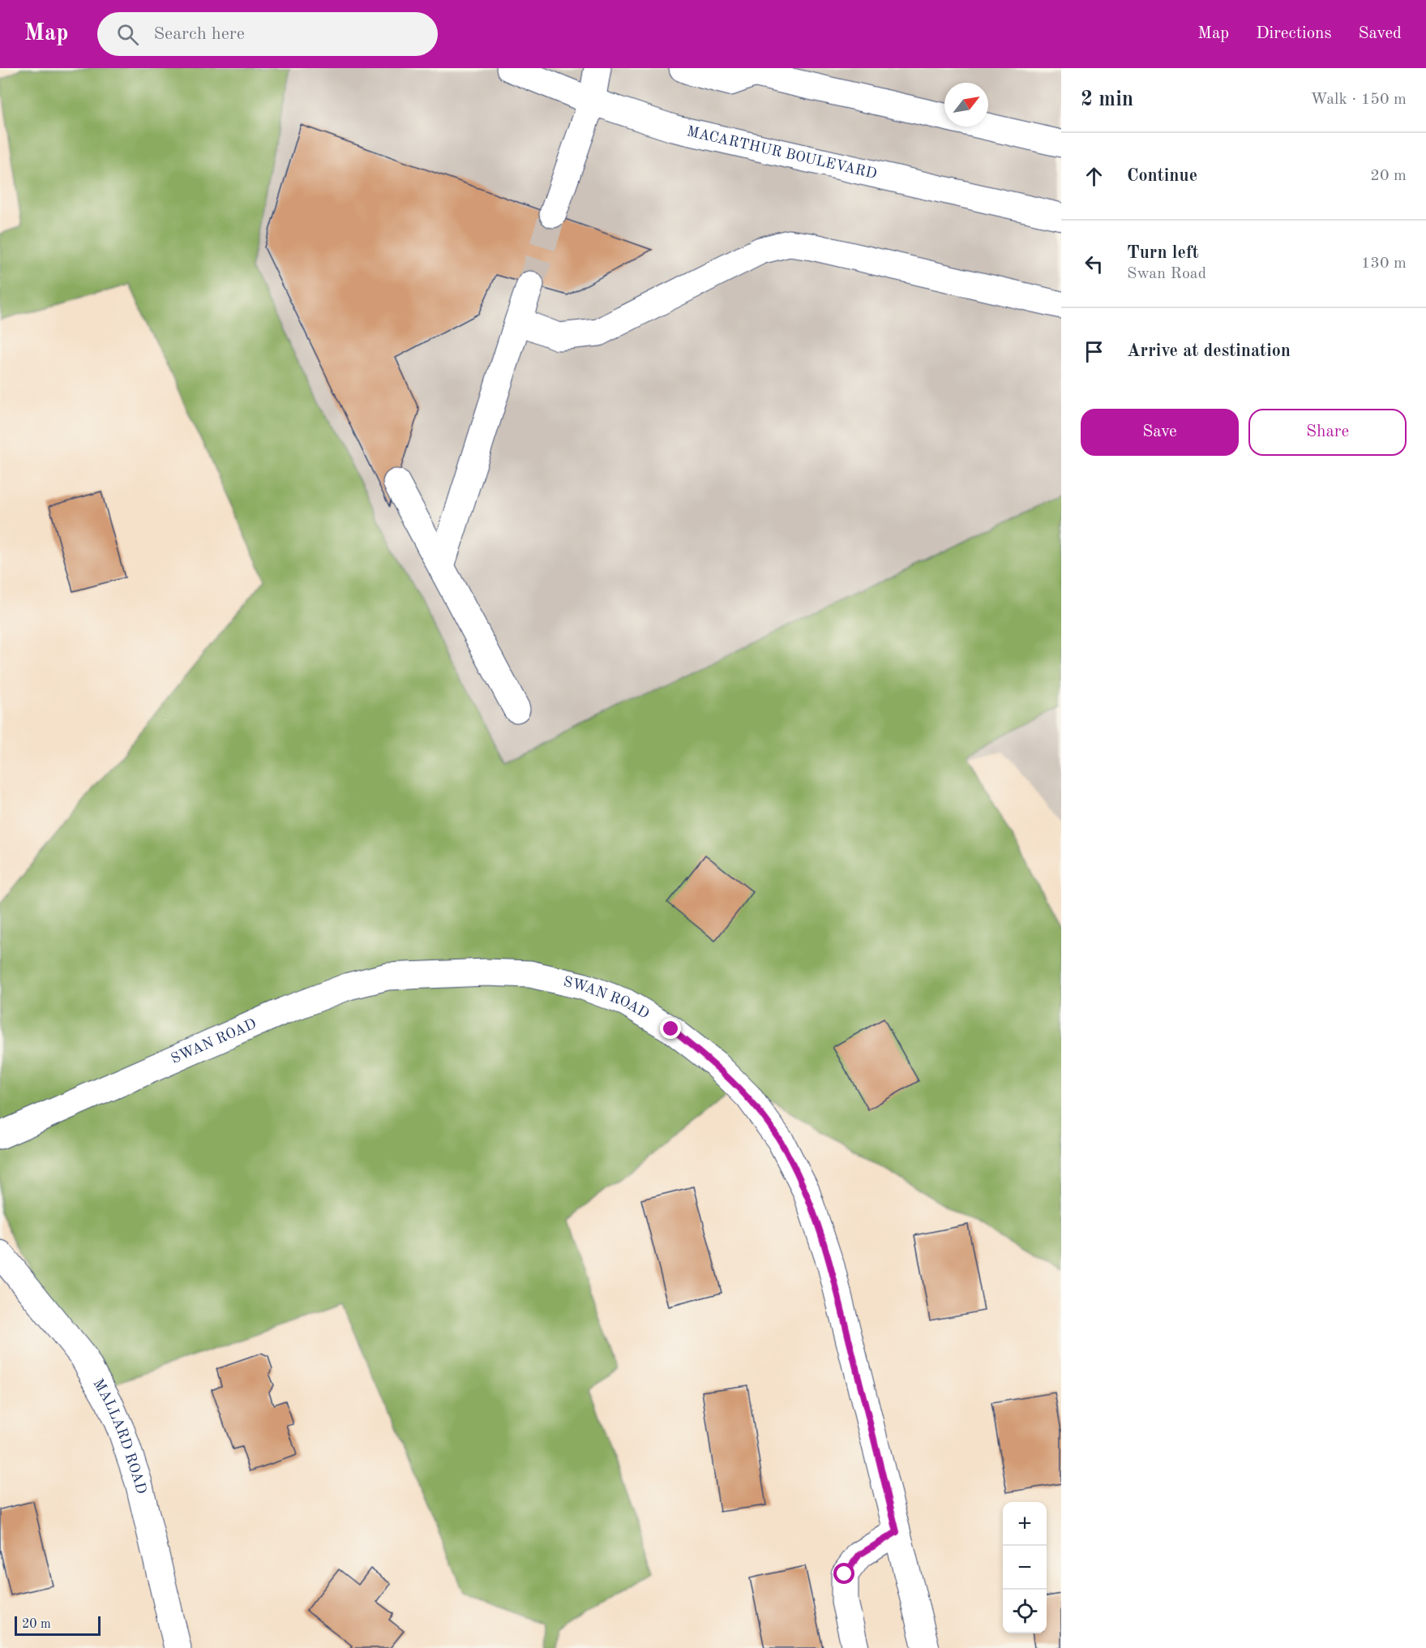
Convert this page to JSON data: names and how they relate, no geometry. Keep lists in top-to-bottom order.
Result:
{
  "streets": {
    "street": ["MACARTHUR BOULEVARD", "SWAN ROAD", "MALLARD ROAD"]
  },
  "scale_bar": "20 m",
  "north": "top right",
  "page": {
    "header": "Map",
    "search": "Search here",
    "nav": ["Map", "Directions", "Saved"],
    "heading": ["2 min", "Walk · 150 m"],
    "list": [
      ["Continue", "20 m"],
      ["Turn left", "Swan Road", "130 m"],
      "Arrive at destination"
    ],
    "buttons": ["Save", "Share"],
    "map_buttons": ["+", "−"],
    "scale": "20 m"
  }
}
